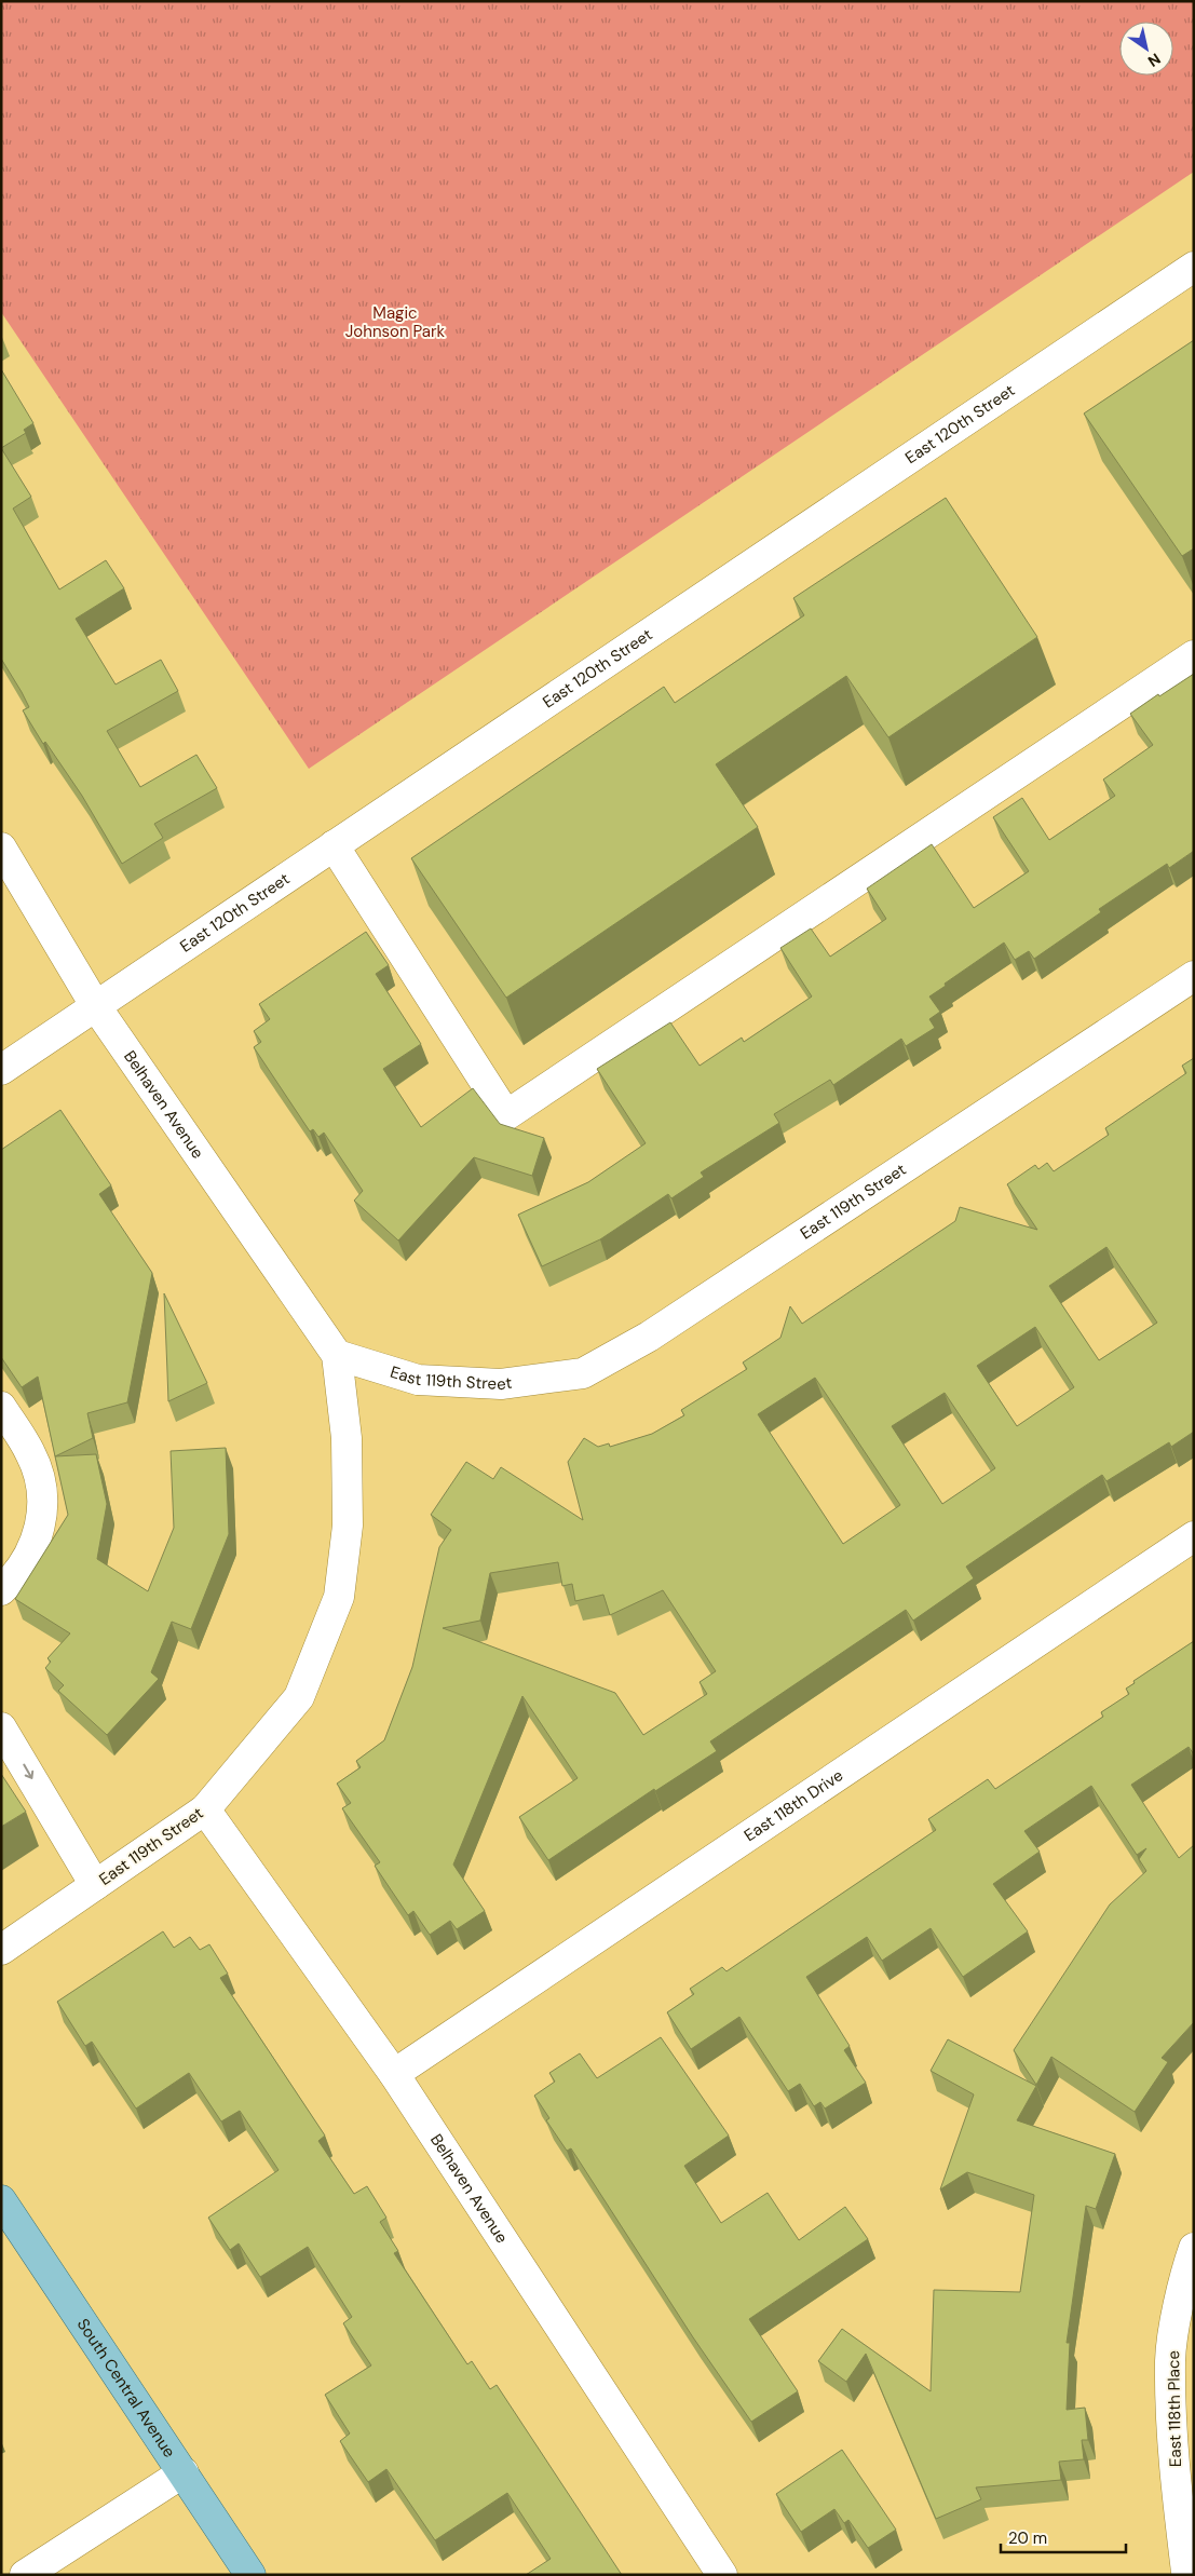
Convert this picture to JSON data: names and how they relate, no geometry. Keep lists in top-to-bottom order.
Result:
{
  "streets": {
    "main road": ["South Central Avenue"],
    "street": [
      "East 120th Street",
      "Belhaven Avenue",
      "East 119th Street",
      "East 118th Drive",
      "East 118th Place"
    ]
  },
  "crossings": [
    ["East 120th Street", "Belhaven Avenue"],
    ["Belhaven Avenue", "East 119th Street"],
    ["Belhaven Avenue", "East 118th Drive"]
  ],
  "parks": ["Magic Johnson Park"],
  "scale_bar": "20 m",
  "north": "bottom right"
}
